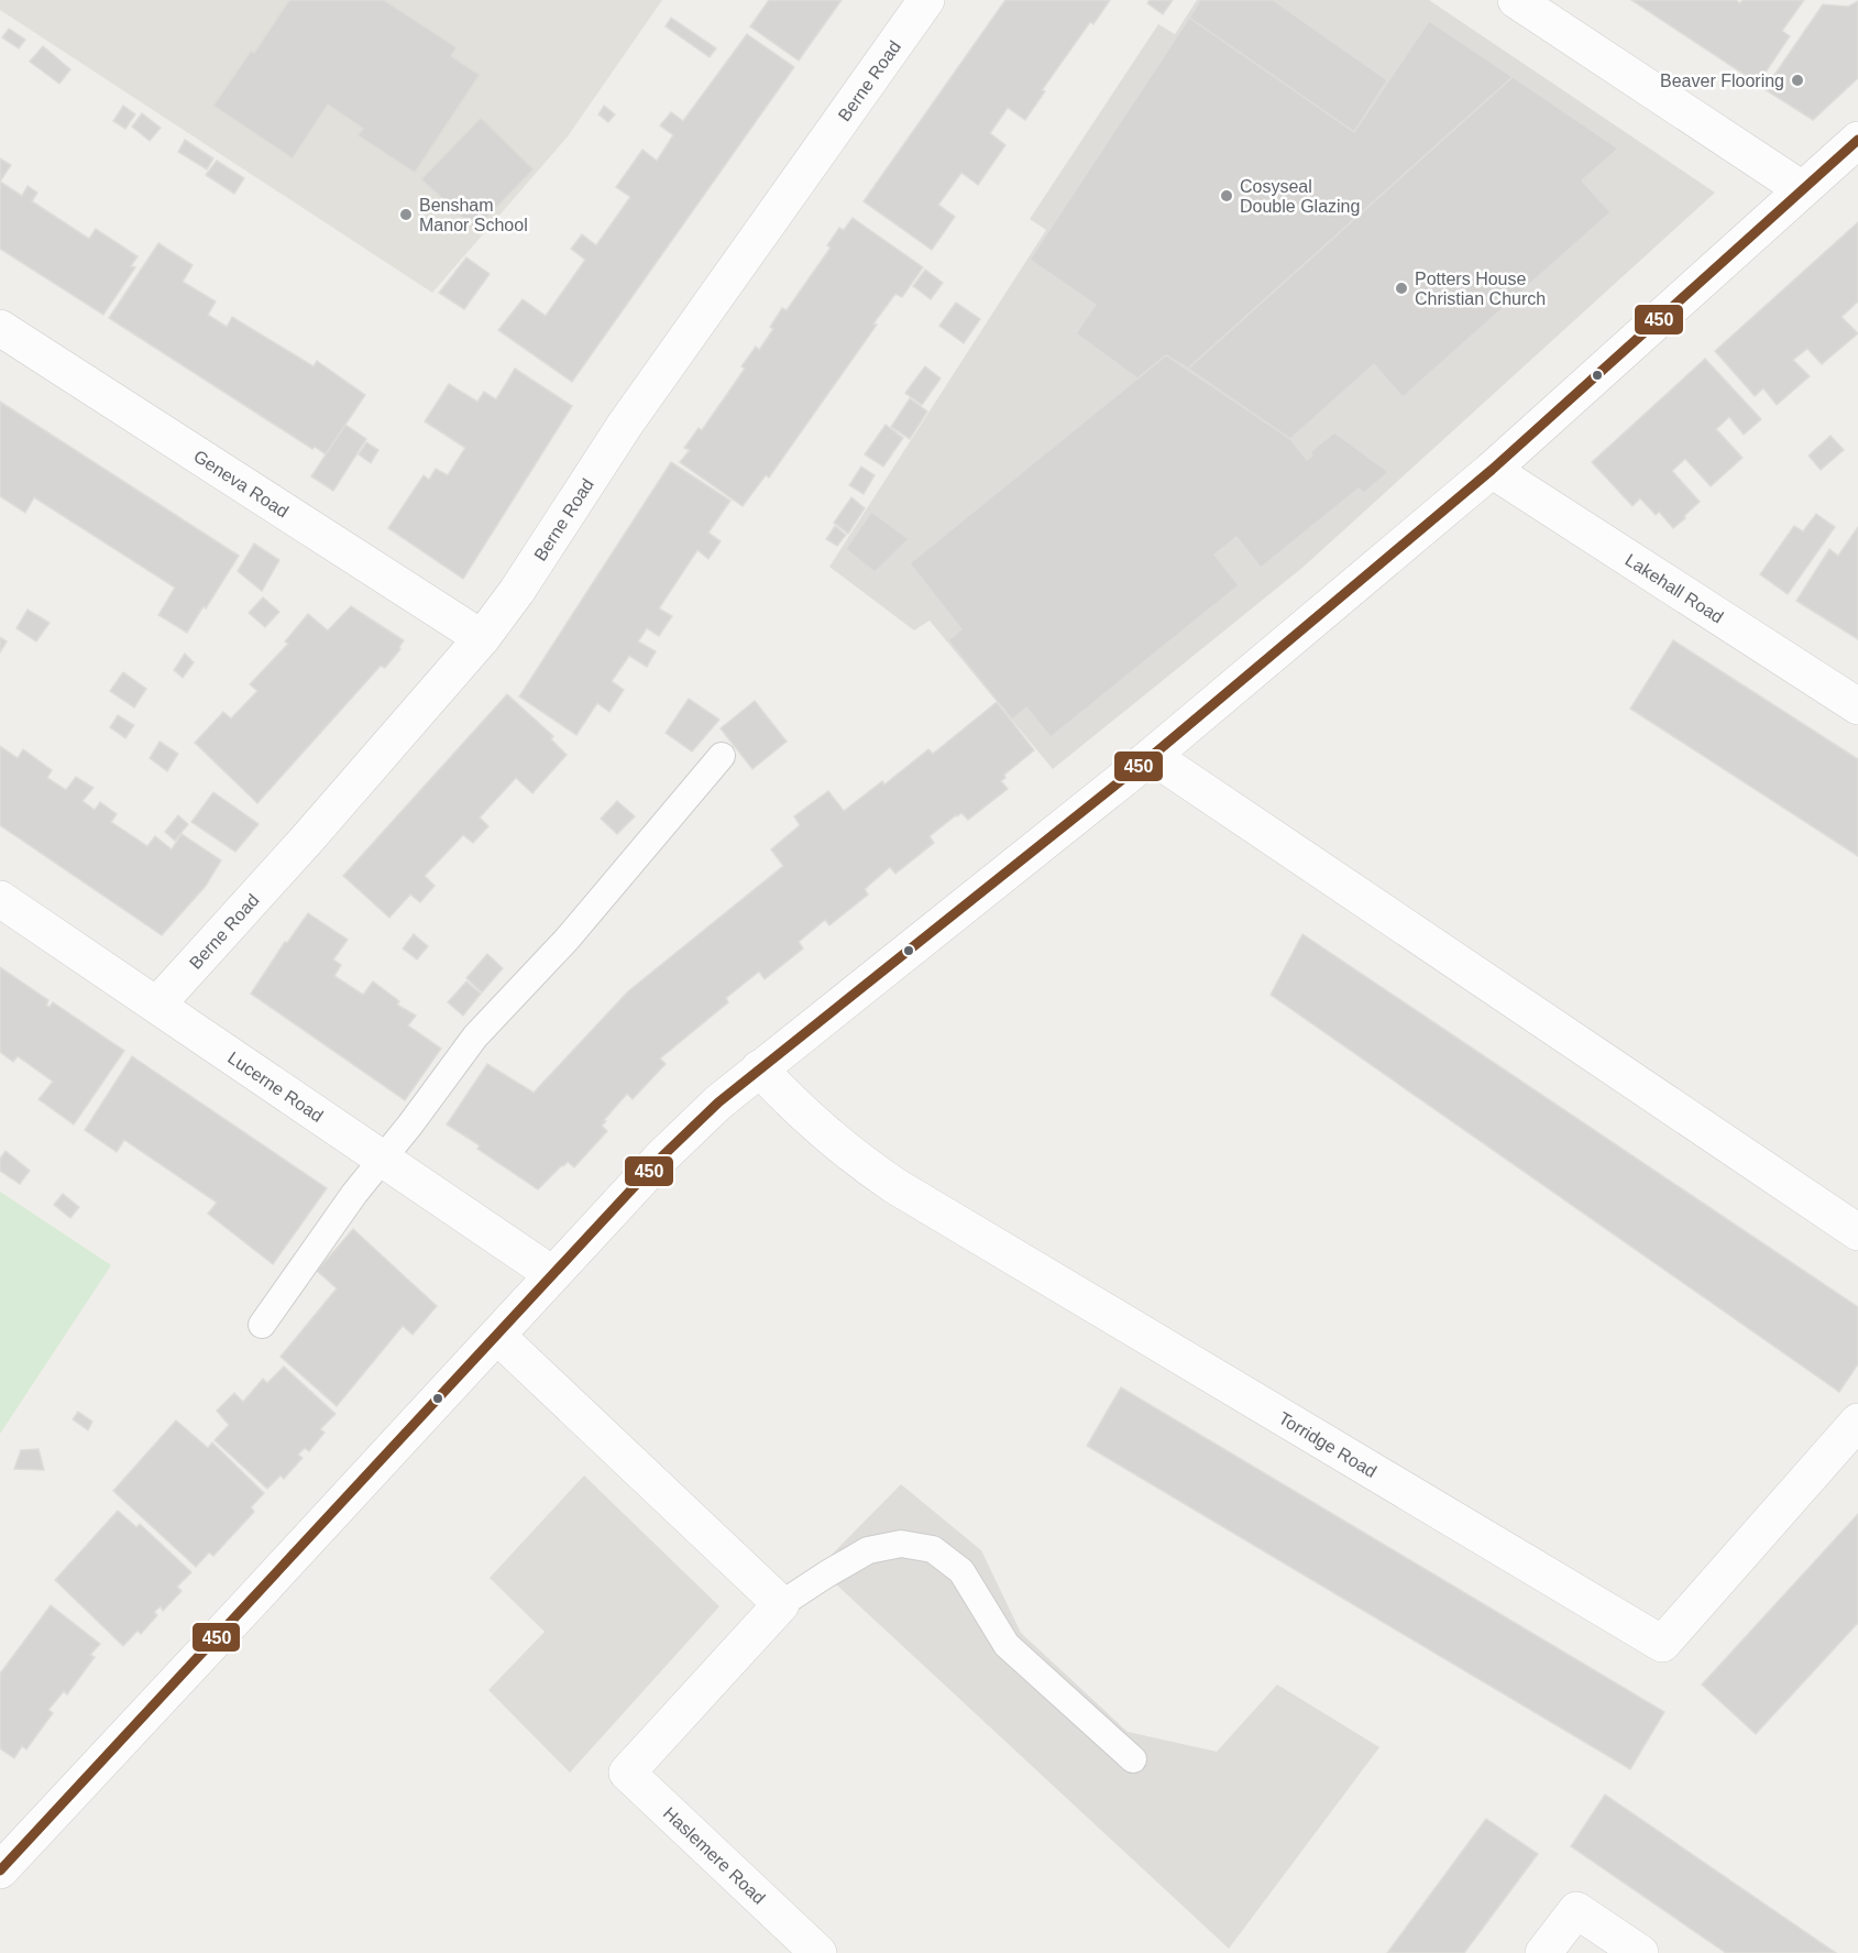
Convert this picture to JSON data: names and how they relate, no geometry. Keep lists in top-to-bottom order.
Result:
{
  "streets": {
    "street": [
      "Berne Road",
      "Geneva Road",
      "Lakehall Road",
      "Lucerne Road",
      "Torridge Road",
      "Haslemere Road"
    ]
  },
  "crossings": [
    ["Berne Road", "Geneva Road"],
    ["Berne Road", "Lucerne Road"]
  ],
  "places": [
    "Beaver Flooring",
    "Cosyseal Double Glazing",
    "Bensham Manor School",
    "Potters House Christian Church"
  ],
  "lines": ["transit line 450"]
}
